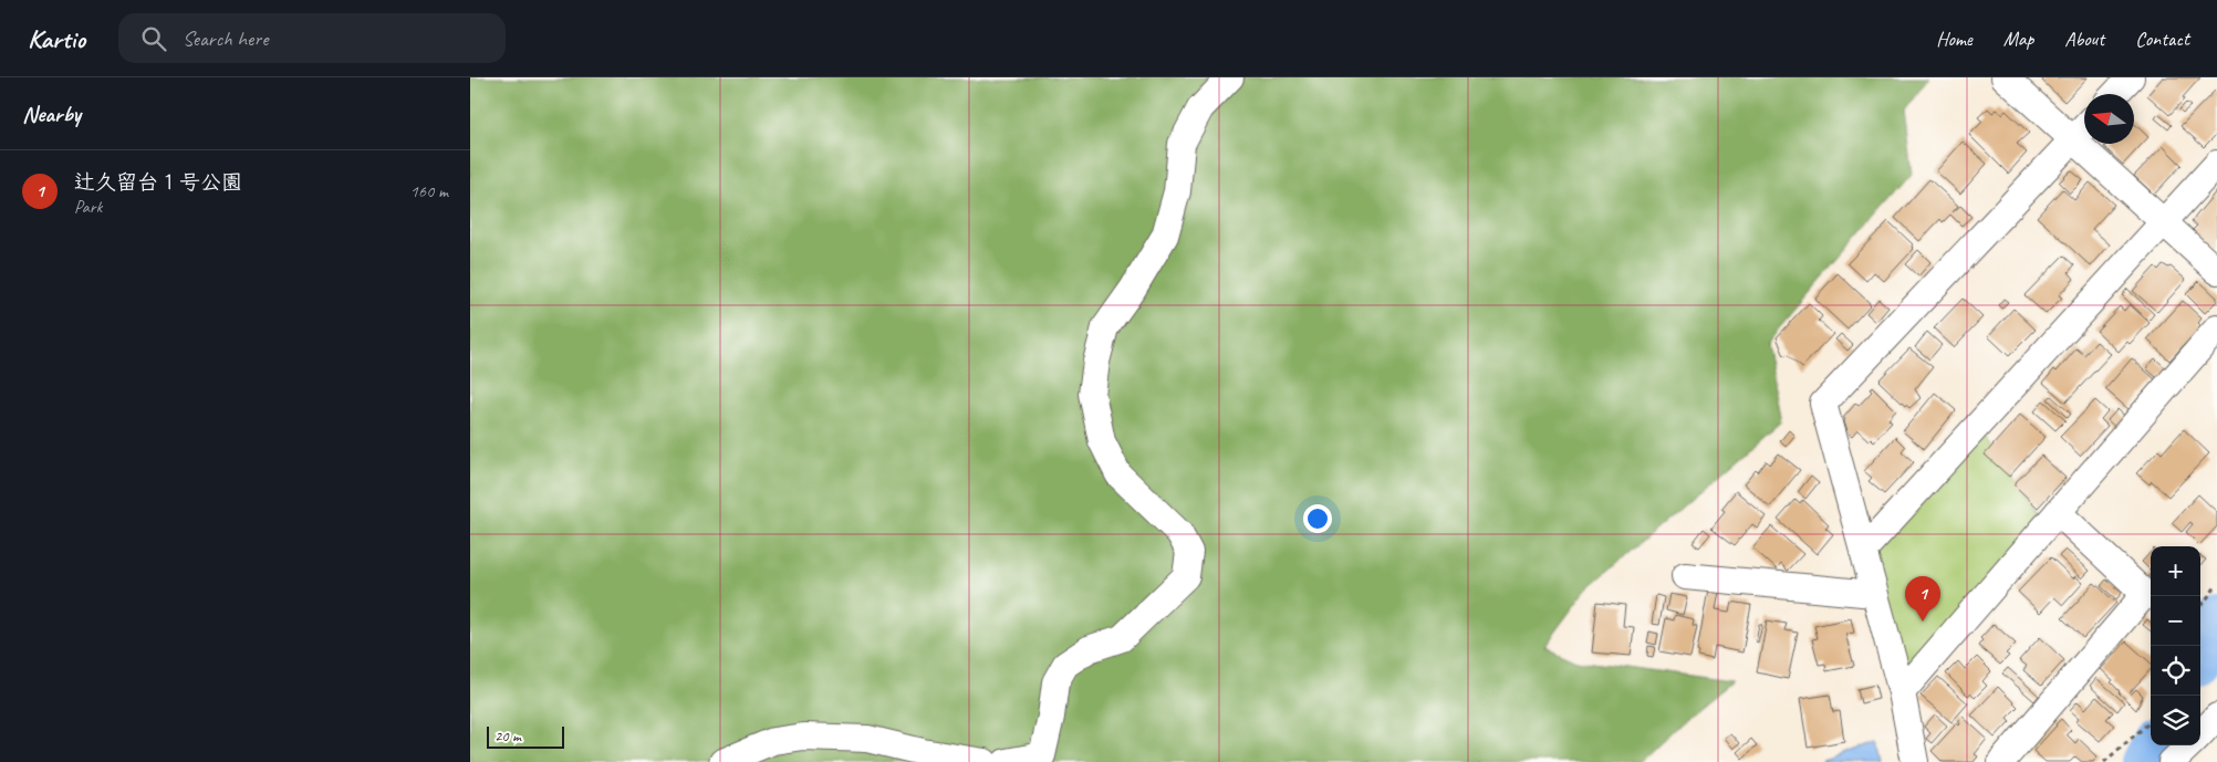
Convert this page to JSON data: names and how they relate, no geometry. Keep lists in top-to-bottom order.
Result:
{
  "scale_bar": "20 m",
  "north": "left",
  "page": {
    "header": "Kartio",
    "search": "Search here",
    "nav": [
      "Home",
      "Map",
      "About",
      "Contact"
    ],
    "heading": "Nearby",
    "list": [
      {
        "mark": "1",
        "name": "辻久留台１号公園",
        "note": "Park",
        "value": "160 m"
      }
    ],
    "map_buttons": ["+", "−"],
    "pins": "1",
    "scale": "20 m"
  }
}
